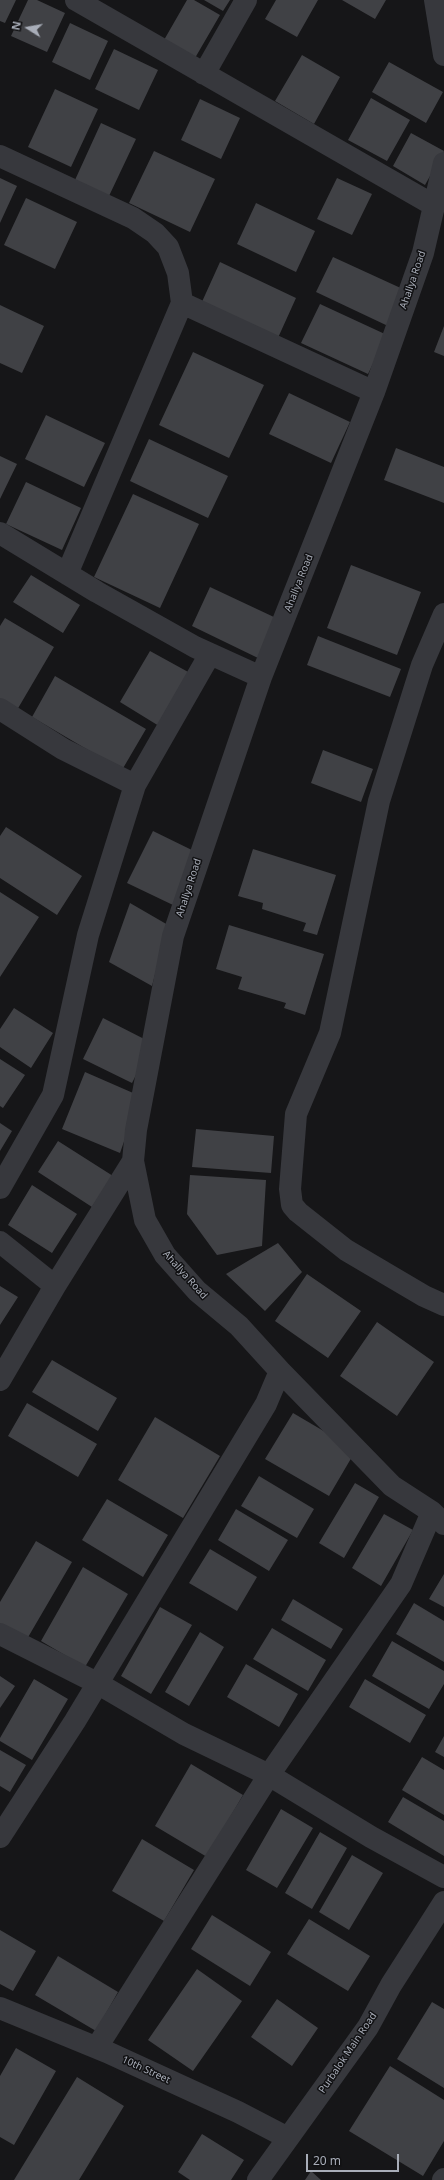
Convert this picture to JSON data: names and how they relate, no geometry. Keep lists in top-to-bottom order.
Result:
{
  "streets": {
    "street": ["Ahallya Road", "Purbalok Main Road", "10th Street"]
  },
  "crossings": [
    ["Purbalok Main Road", "10th Street"]
  ],
  "scale_bar": "20 m",
  "north": "left"
}
